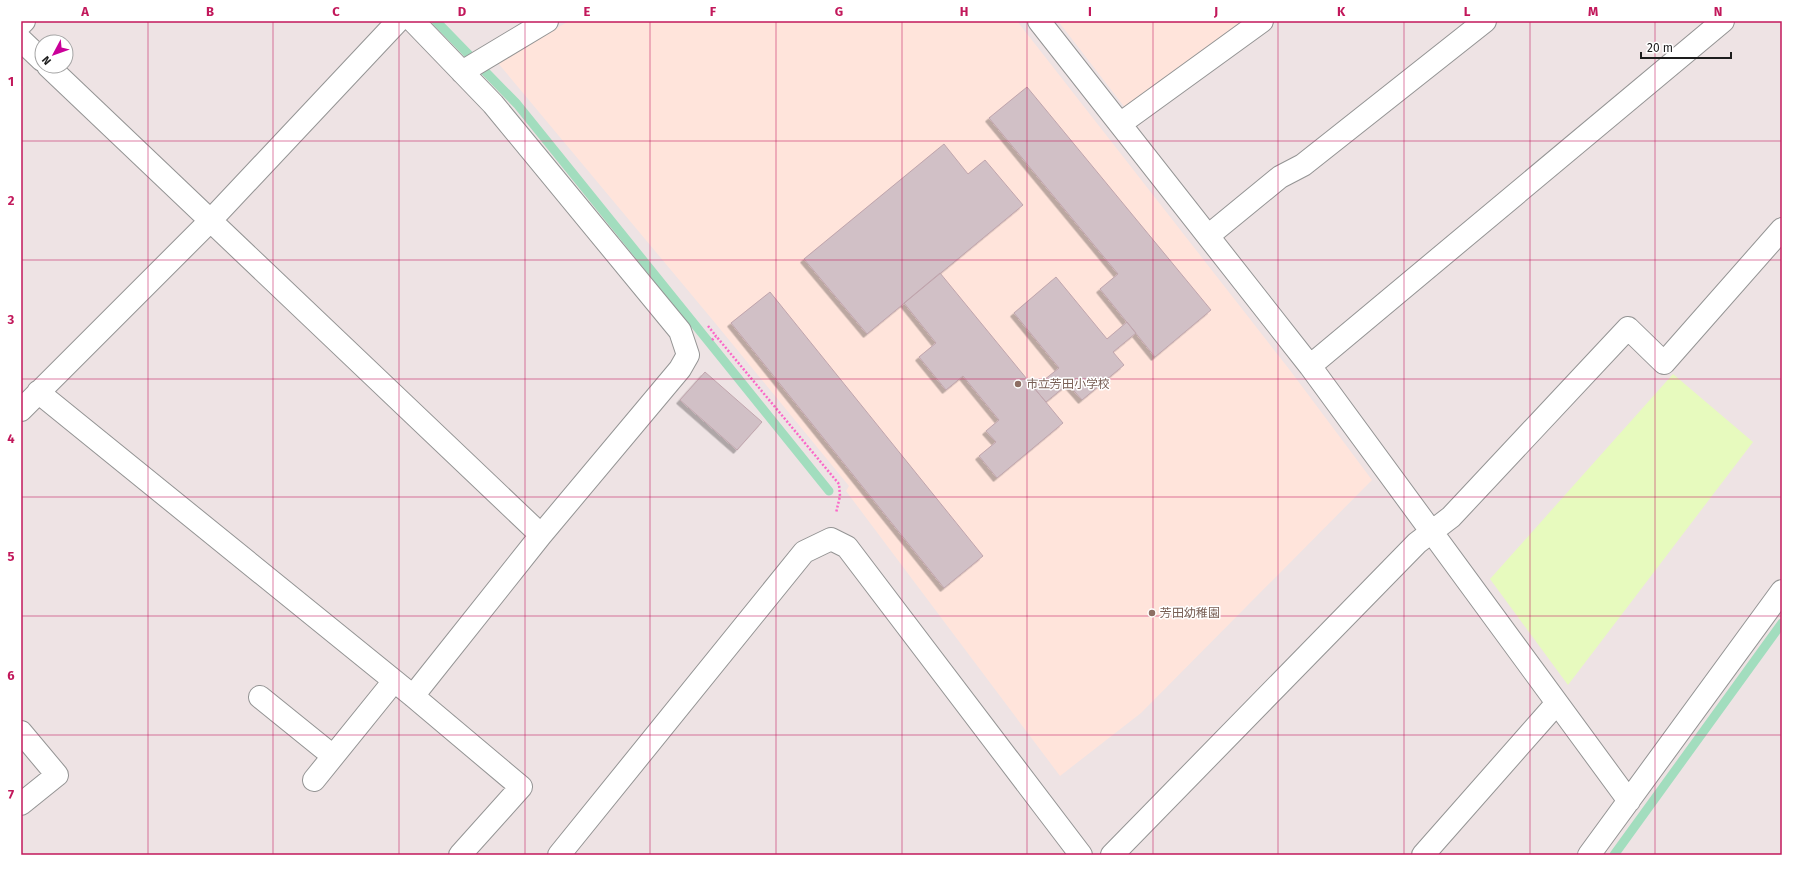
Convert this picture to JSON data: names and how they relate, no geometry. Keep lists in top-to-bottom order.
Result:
{
  "places": ["市立芳田小学校", "芳田幼稚園"],
  "scale_bar": "20 m",
  "north": "bottom left",
  "grid": {
    "columns": [
      "A",
      "B",
      "C",
      "D",
      "E",
      "F",
      "G",
      "H",
      "I",
      "J",
      "K",
      "L",
      "M",
      "N"
    ],
    "rows": [
      "1",
      "2",
      "3",
      "4",
      "5",
      "6",
      "7"
    ]
  }
}
